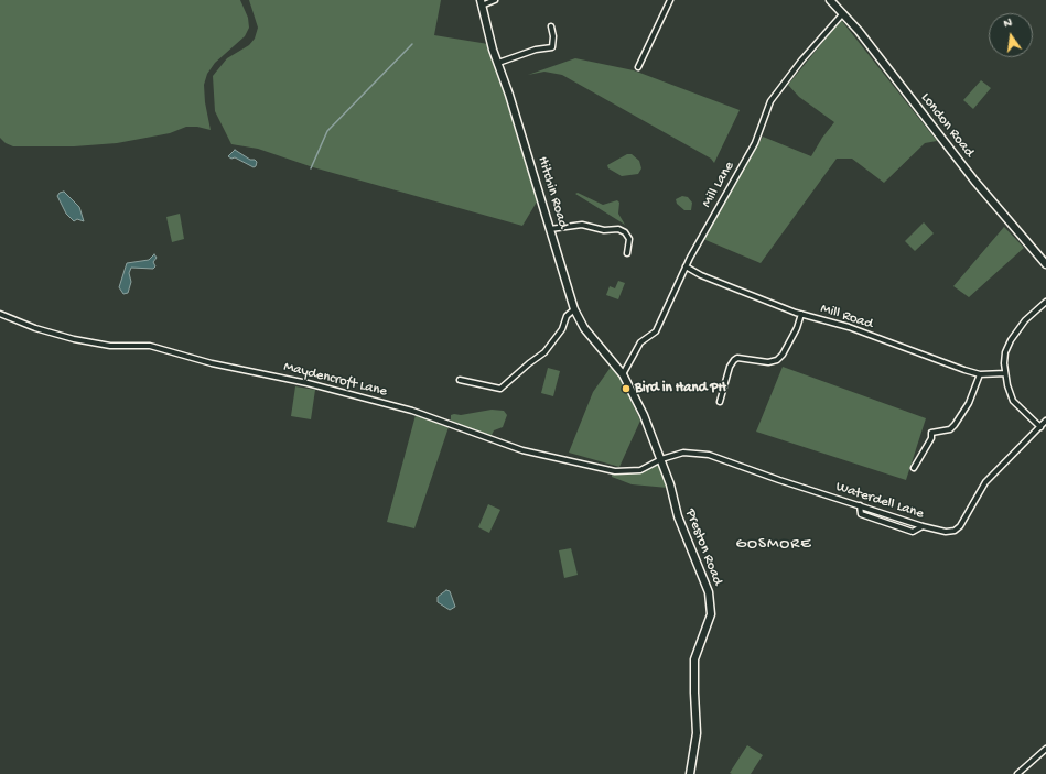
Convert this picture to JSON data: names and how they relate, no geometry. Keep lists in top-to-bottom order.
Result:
{
  "streets": {
    "street": [
      "London Road",
      "Mill Lane",
      "Hitchin Road",
      "Mill Road",
      "Maydencroft Lane",
      "Waterdell Lane",
      "Preston Road"
    ]
  },
  "crossings": [
    ["London Road", "Mill Lane"],
    ["Mill Lane", "Hitchin Road"],
    ["Mill Lane", "Mill Road"],
    ["Mill Lane", "Preston Road"],
    ["Hitchin Road", "Preston Road"],
    ["Maydencroft Lane", "Waterdell Lane"],
    ["Maydencroft Lane", "Preston Road"],
    ["Waterdell Lane", "Preston Road"]
  ],
  "districts": ["GOSMORE"],
  "places": ["Bird in Hand PH"],
  "north": "top"
}
